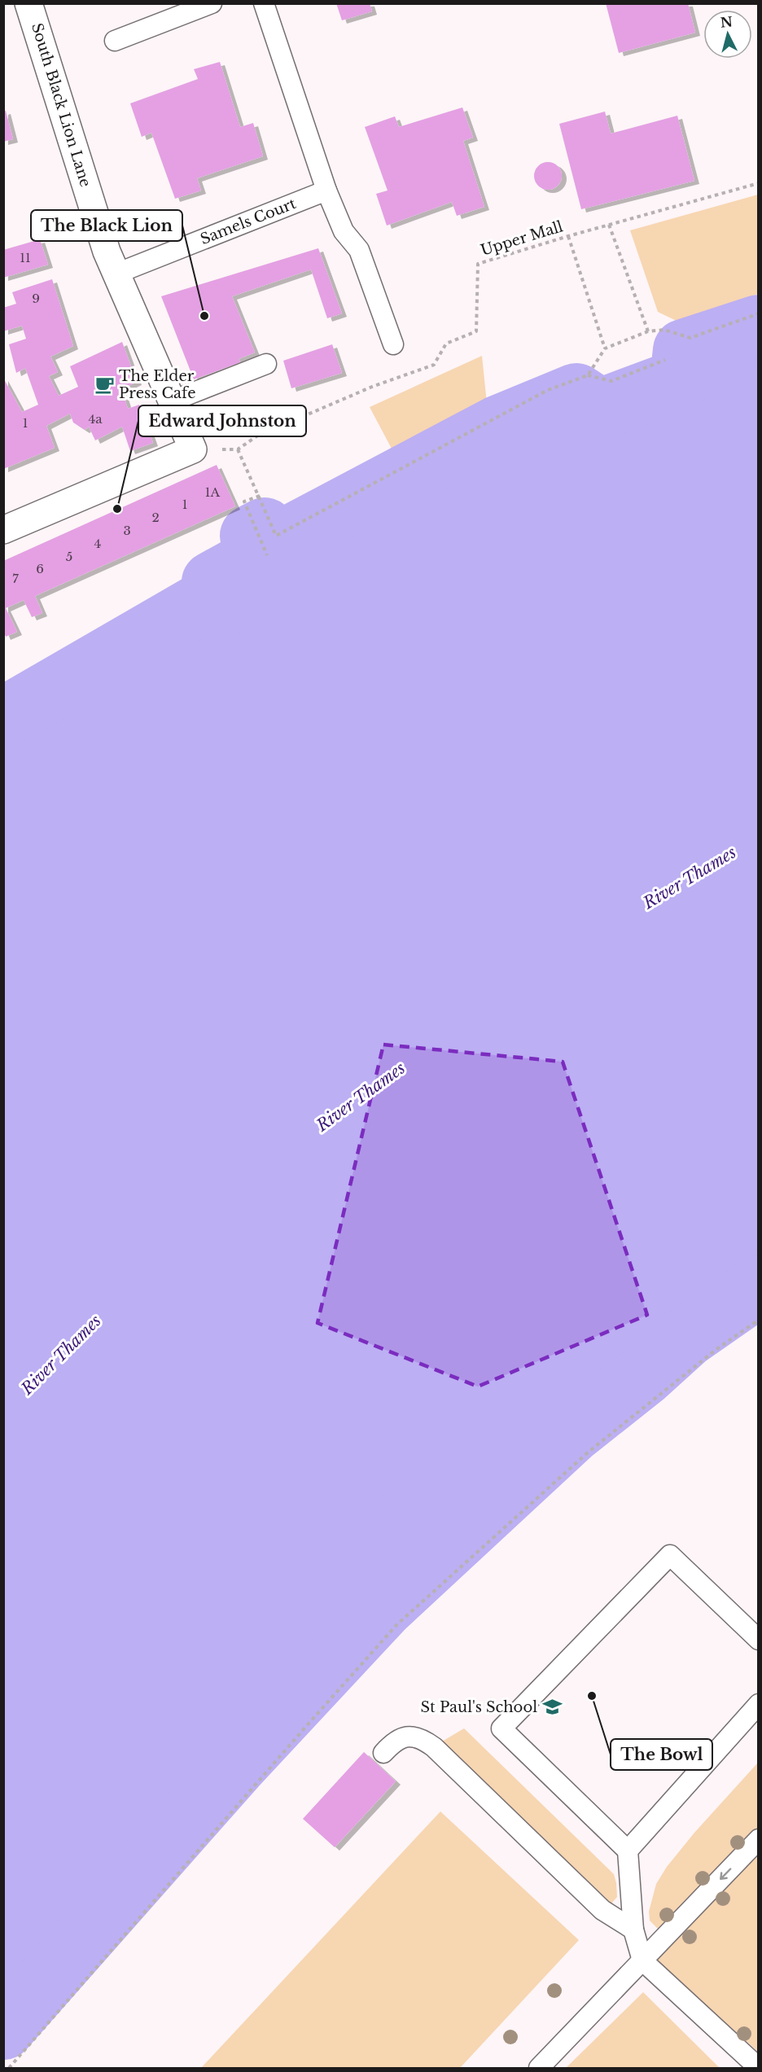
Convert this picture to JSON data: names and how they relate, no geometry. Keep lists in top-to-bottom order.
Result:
{
  "streets": {
    "street": ["South Black Lion Lane"],
    "lane": ["Samels Court"],
    "path": ["Upper Mall"]
  },
  "crossings": [
    ["South Black Lion Lane", "Samels Court"]
  ],
  "water": ["River Thames"],
  "places": {
    "other": ["The Black Lion", "Edward Johnston", "The Bowl"],
    "cafe": ["The Elder Press Cafe"],
    "school or university": ["St Paul's School"]
  },
  "house_numbers": [
    "11",
    "9",
    "4a",
    "1",
    "1A",
    "1",
    "2",
    "3",
    "4",
    "5",
    "6",
    "7"
  ],
  "north": "top"
}
